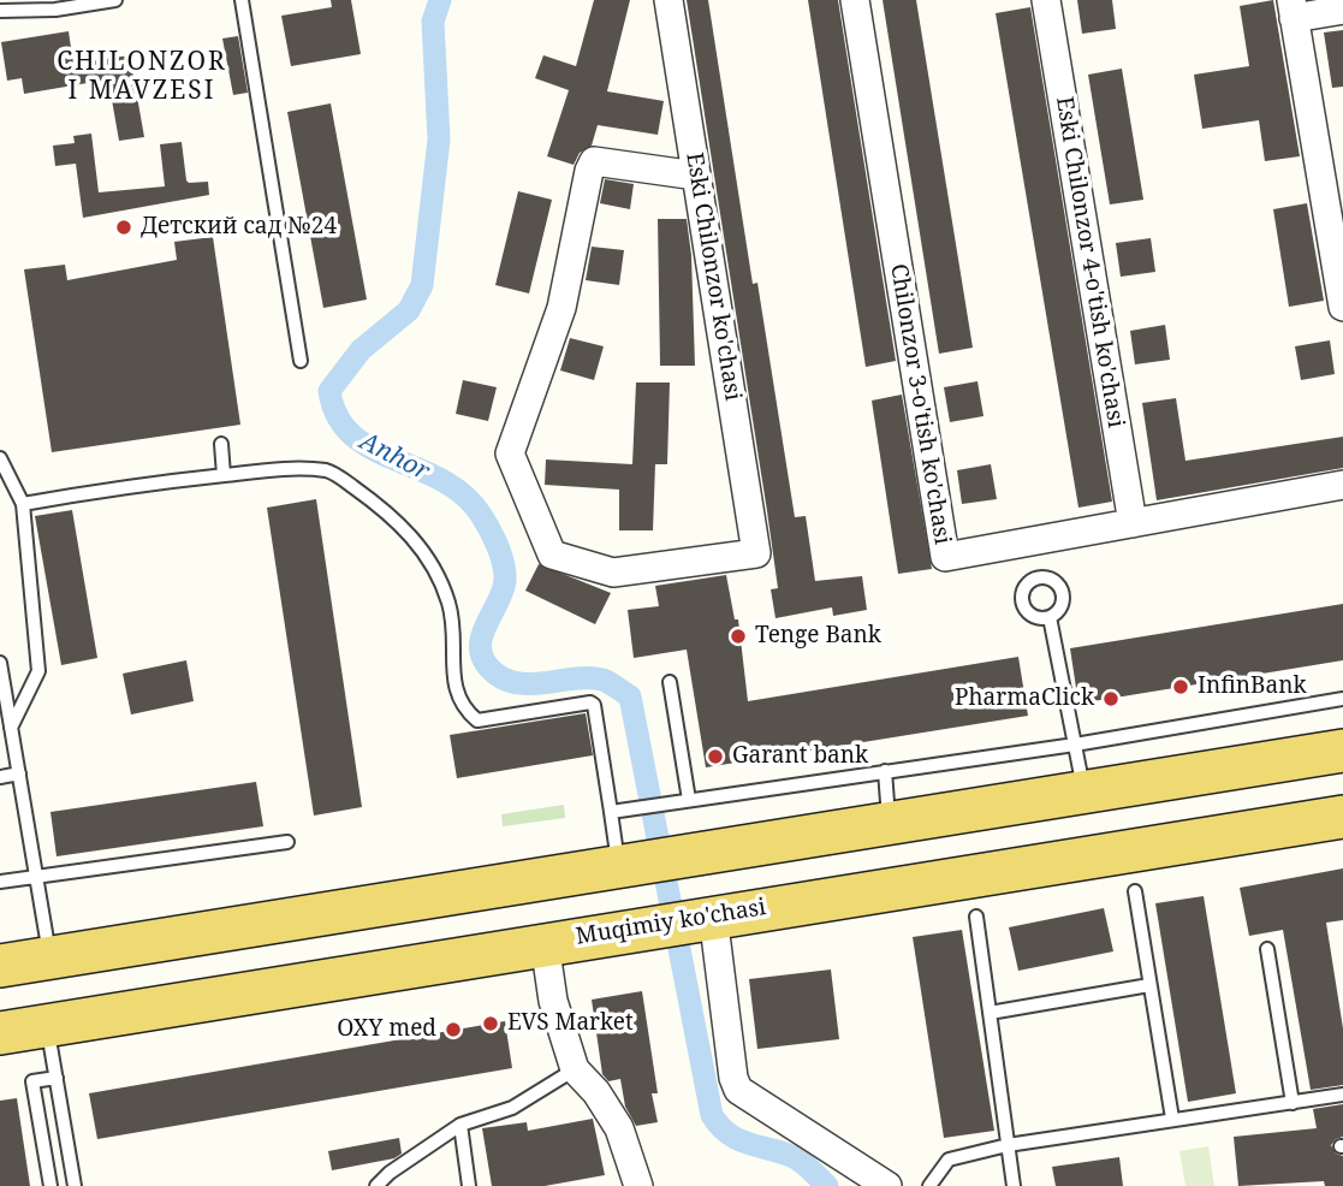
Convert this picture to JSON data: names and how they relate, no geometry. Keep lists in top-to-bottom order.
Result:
{
  "streets": {
    "main road": ["Muqimiy ko'chasi"],
    "street": ["Eski Chilonzor 4-o'tish ko'chasi", "Eski Chilonzor ko'chasi", "Chilonzor 3-o'tish ko'chasi"]
  },
  "crossings": [
    ["Eski Chilonzor 4-o'tish ko'chasi", "Chilonzor 3-o'tish ko'chasi"]
  ],
  "districts": ["CHILONZOR I MAVZESI"],
  "water": ["Anhor"],
  "places": [
    "Детский сад №24",
    "Tenge Bank",
    "InfinBank",
    "PharmaClick",
    "Garant bank",
    "EVS Market",
    "OXY med"
  ]
}
